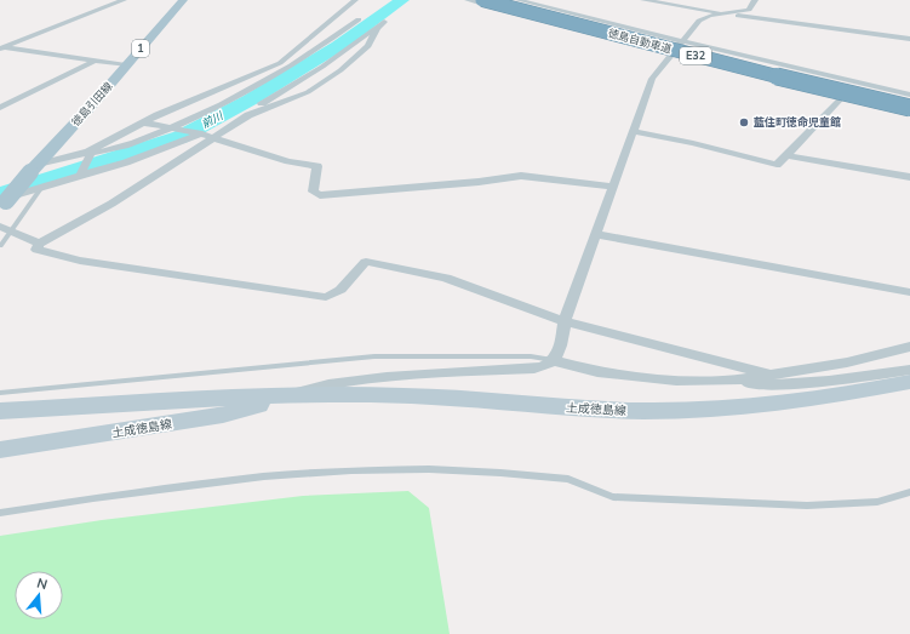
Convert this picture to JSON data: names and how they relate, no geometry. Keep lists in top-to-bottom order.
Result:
{
  "streets": {
    "highway": ["徳島自動車道", "E32"],
    "main road": ["1", "徳島引田線", "土成徳島線"]
  },
  "water": ["前川"],
  "places": ["藍住町徳命児童館"],
  "north": "top"
}
